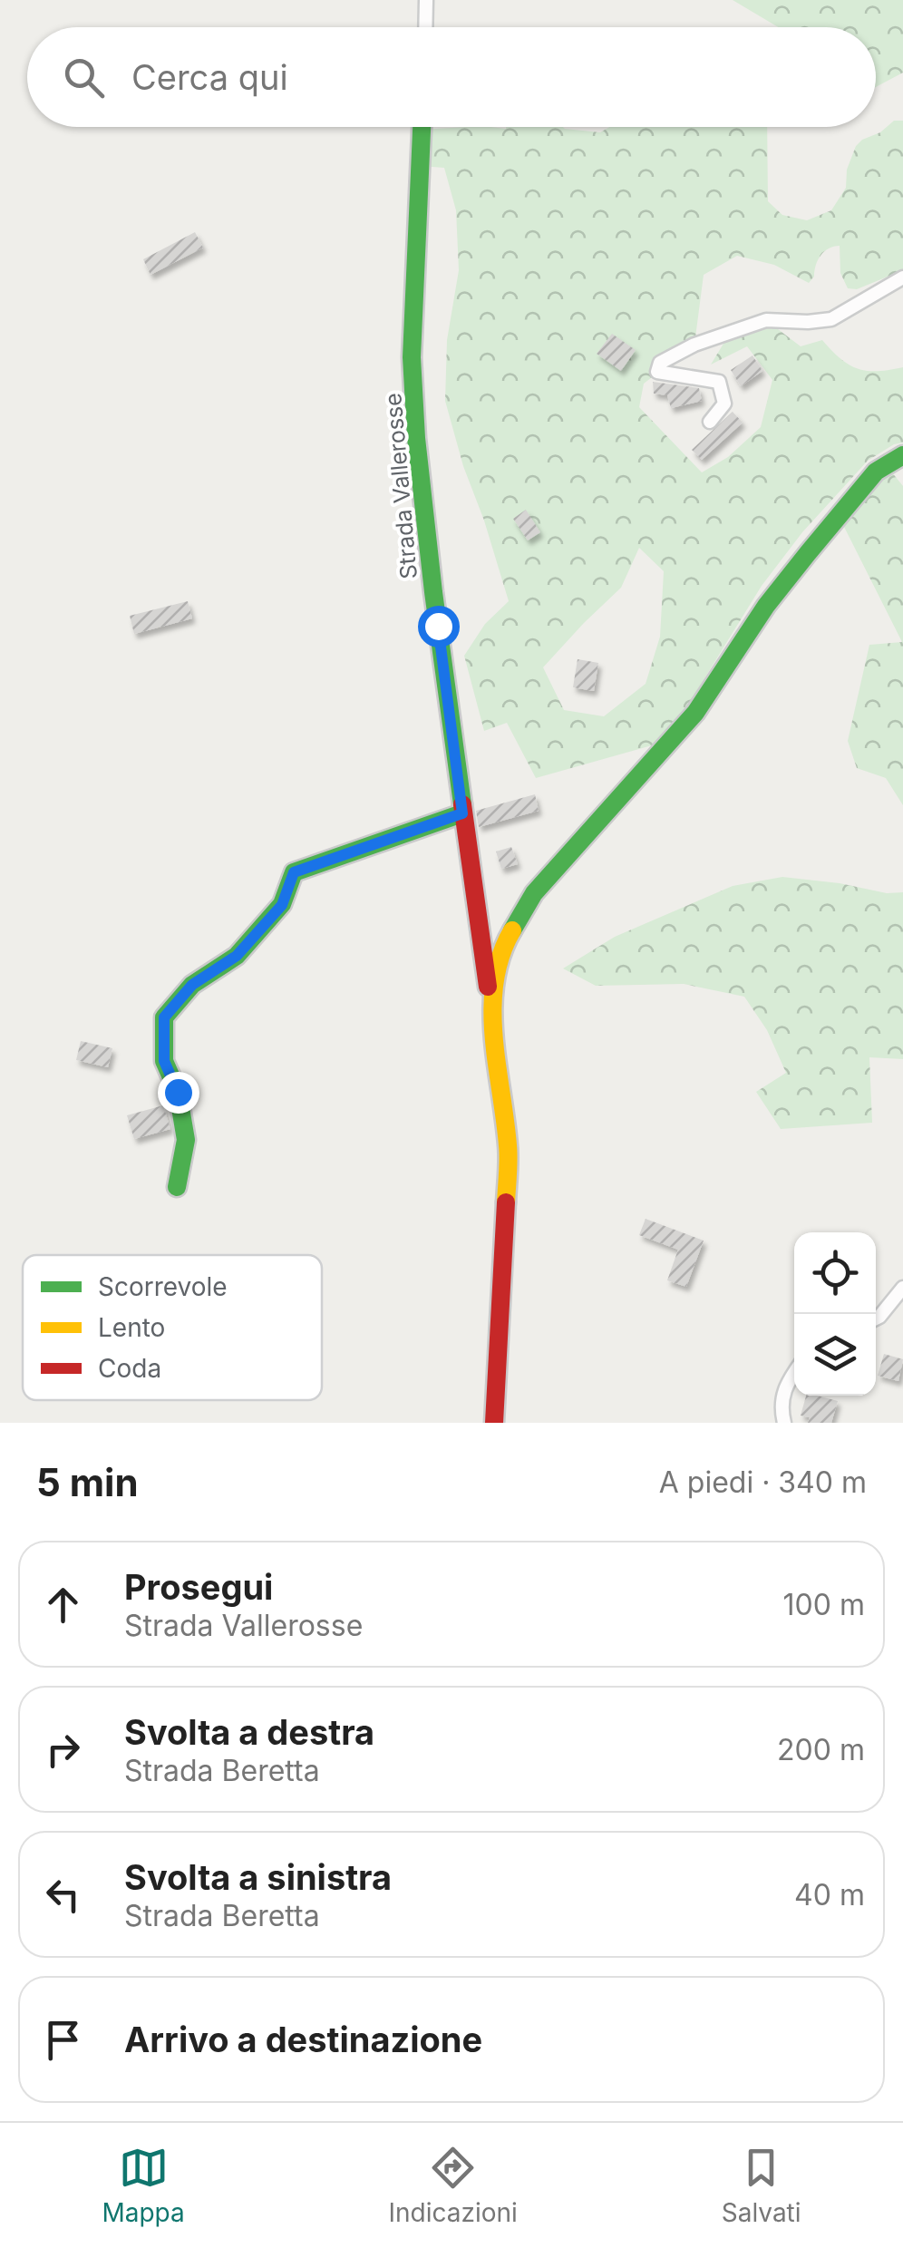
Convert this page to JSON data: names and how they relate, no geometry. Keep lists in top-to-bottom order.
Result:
{
  "streets": {
    "street": ["Strada Vallerosse"]
  },
  "legend": ["Scorrevole", "Lento", "Coda"],
  "page": {
    "search": "Cerca qui",
    "heading": ["5 min", "A piedi · 340 m"],
    "list": [
      ["Prosegui", "Strada Vallerosse", "100 m"],
      ["Svolta a destra", "Strada Beretta", "200 m"],
      ["Svolta a sinistra", "Strada Beretta", "40 m"],
      "Arrivo a destinazione"
    ],
    "nav": ["Mappa", "Indicazioni", "Salvati"]
  }
}
